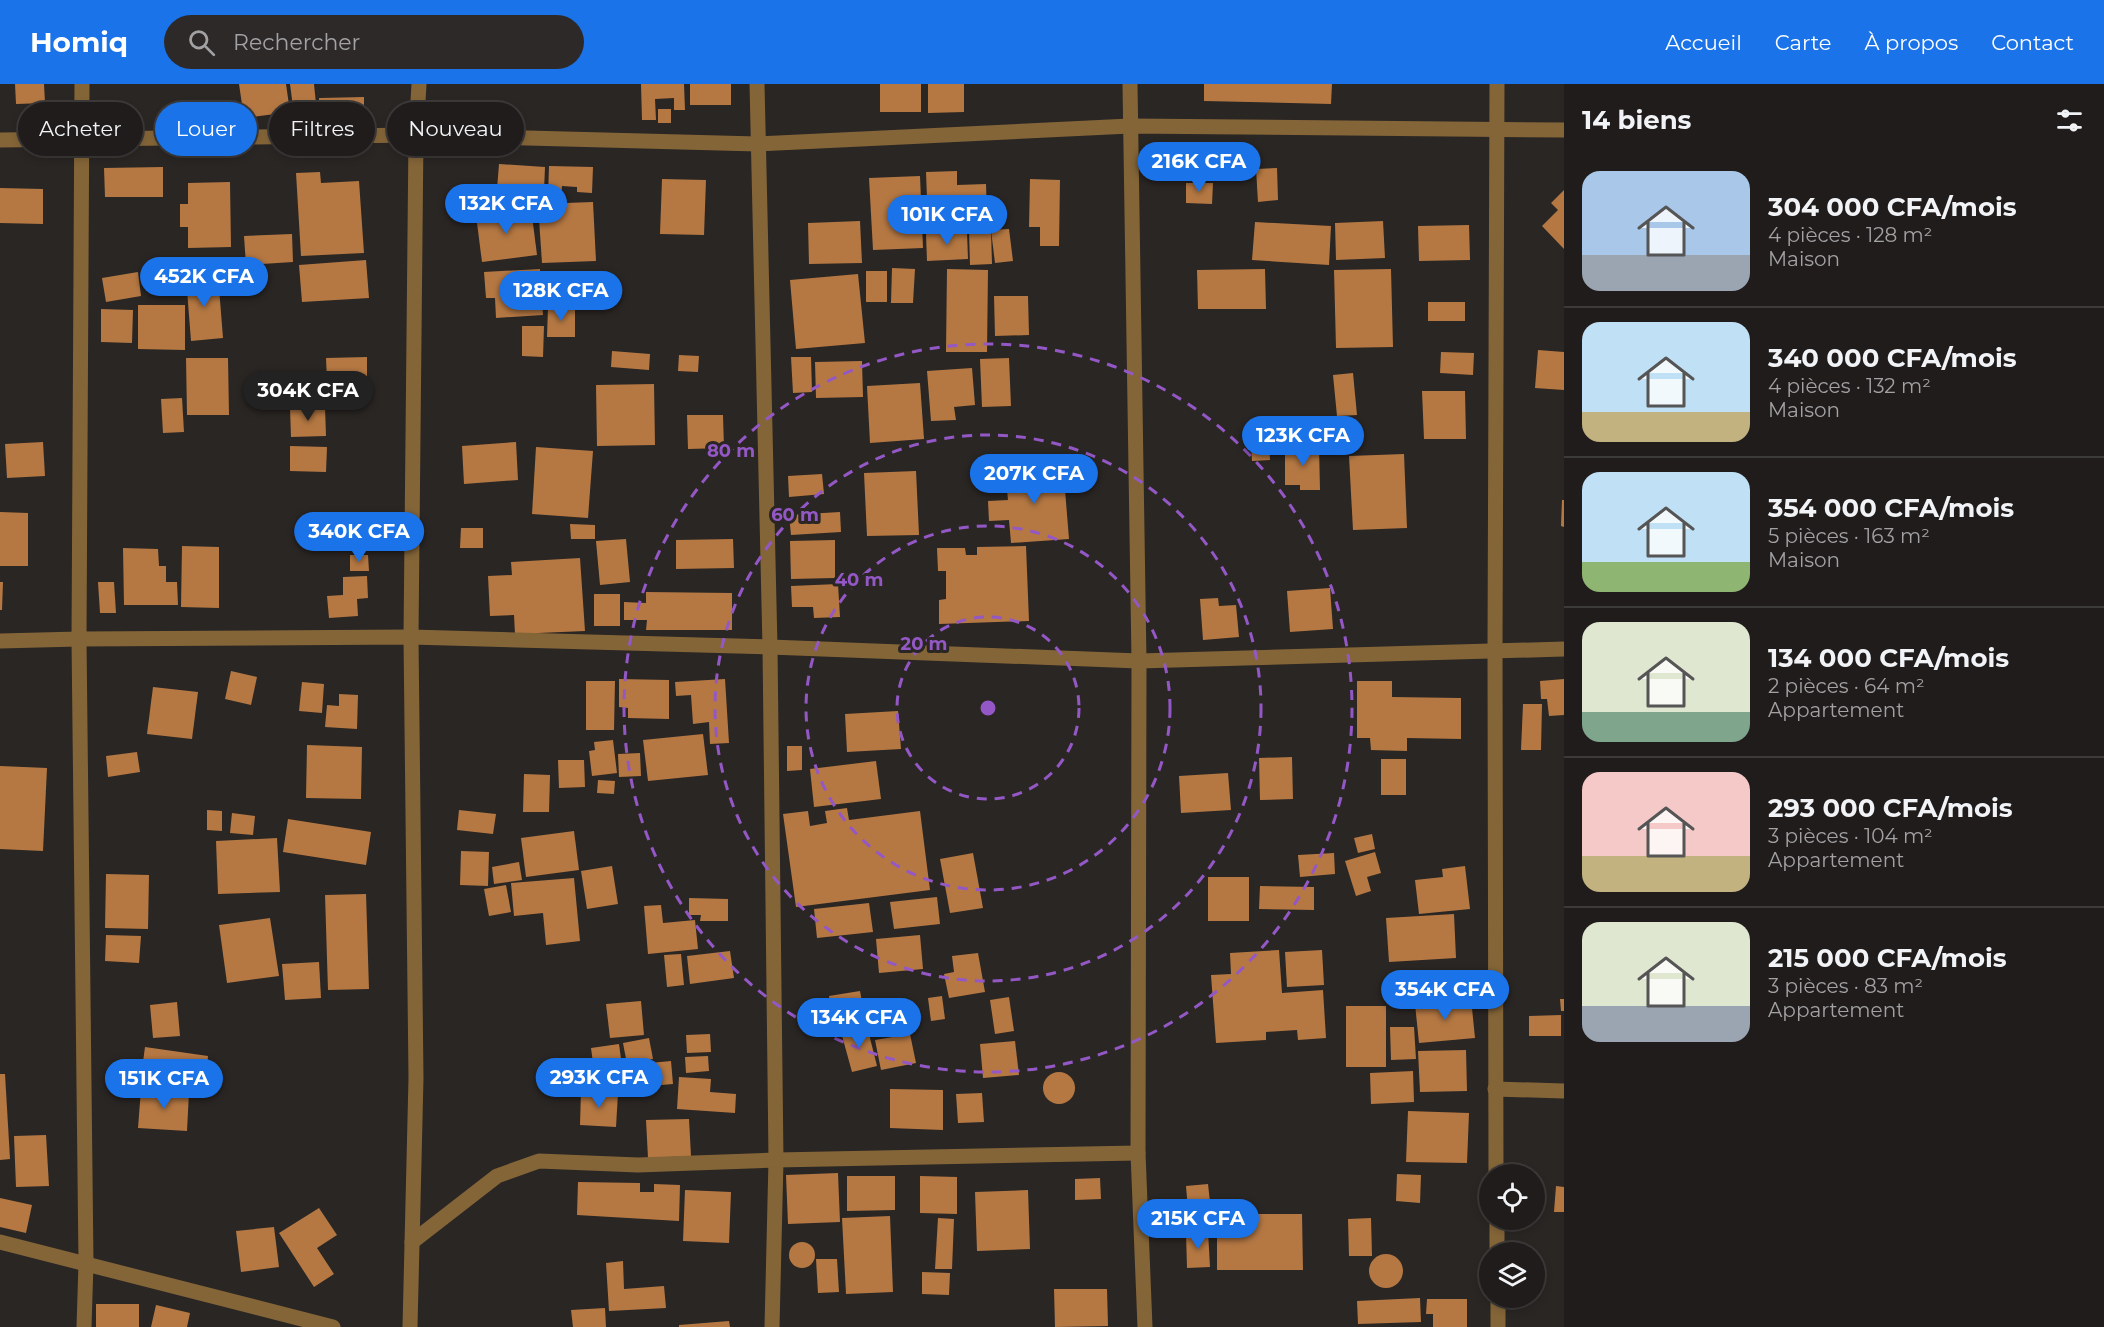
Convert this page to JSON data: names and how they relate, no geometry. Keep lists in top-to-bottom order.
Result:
{
  "page": {
    "header": "Homiq",
    "search": "Rechercher",
    "nav": [
      "Accueil",
      "Carte",
      "À propos",
      "Contact"
    ],
    "heading": "14 biens",
    "chip": [
      "Acheter",
      "Louer",
      "Filtres",
      "Nouveau"
    ],
    "price": [
      "216K CFA",
      "132K CFA",
      "101K CFA",
      "452K CFA",
      "128K CFA",
      "304K CFA",
      "123K CFA",
      "207K CFA",
      "340K CFA",
      "354K CFA",
      "134K CFA",
      "293K CFA",
      "151K CFA",
      "215K CFA"
    ],
    "list": [
      {
        "name": "304 000 CFA/mois",
        "note": "4 pièces · 128 m² · Maison"
      },
      {
        "name": "340 000 CFA/mois",
        "note": "4 pièces · 132 m² · Maison"
      },
      {
        "name": "354 000 CFA/mois",
        "note": "5 pièces · 163 m² · Maison"
      },
      {
        "name": "134 000 CFA/mois",
        "note": "2 pièces · 64 m² · Appartement"
      },
      {
        "name": "293 000 CFA/mois",
        "note": "3 pièces · 104 m² · Appartement"
      },
      {
        "name": "215 000 CFA/mois",
        "note": "3 pièces · 83 m² · Appartement"
      }
    ]
  },
  "rings": [
    "80 m",
    "60 m",
    "40 m",
    "20 m"
  ]
}
